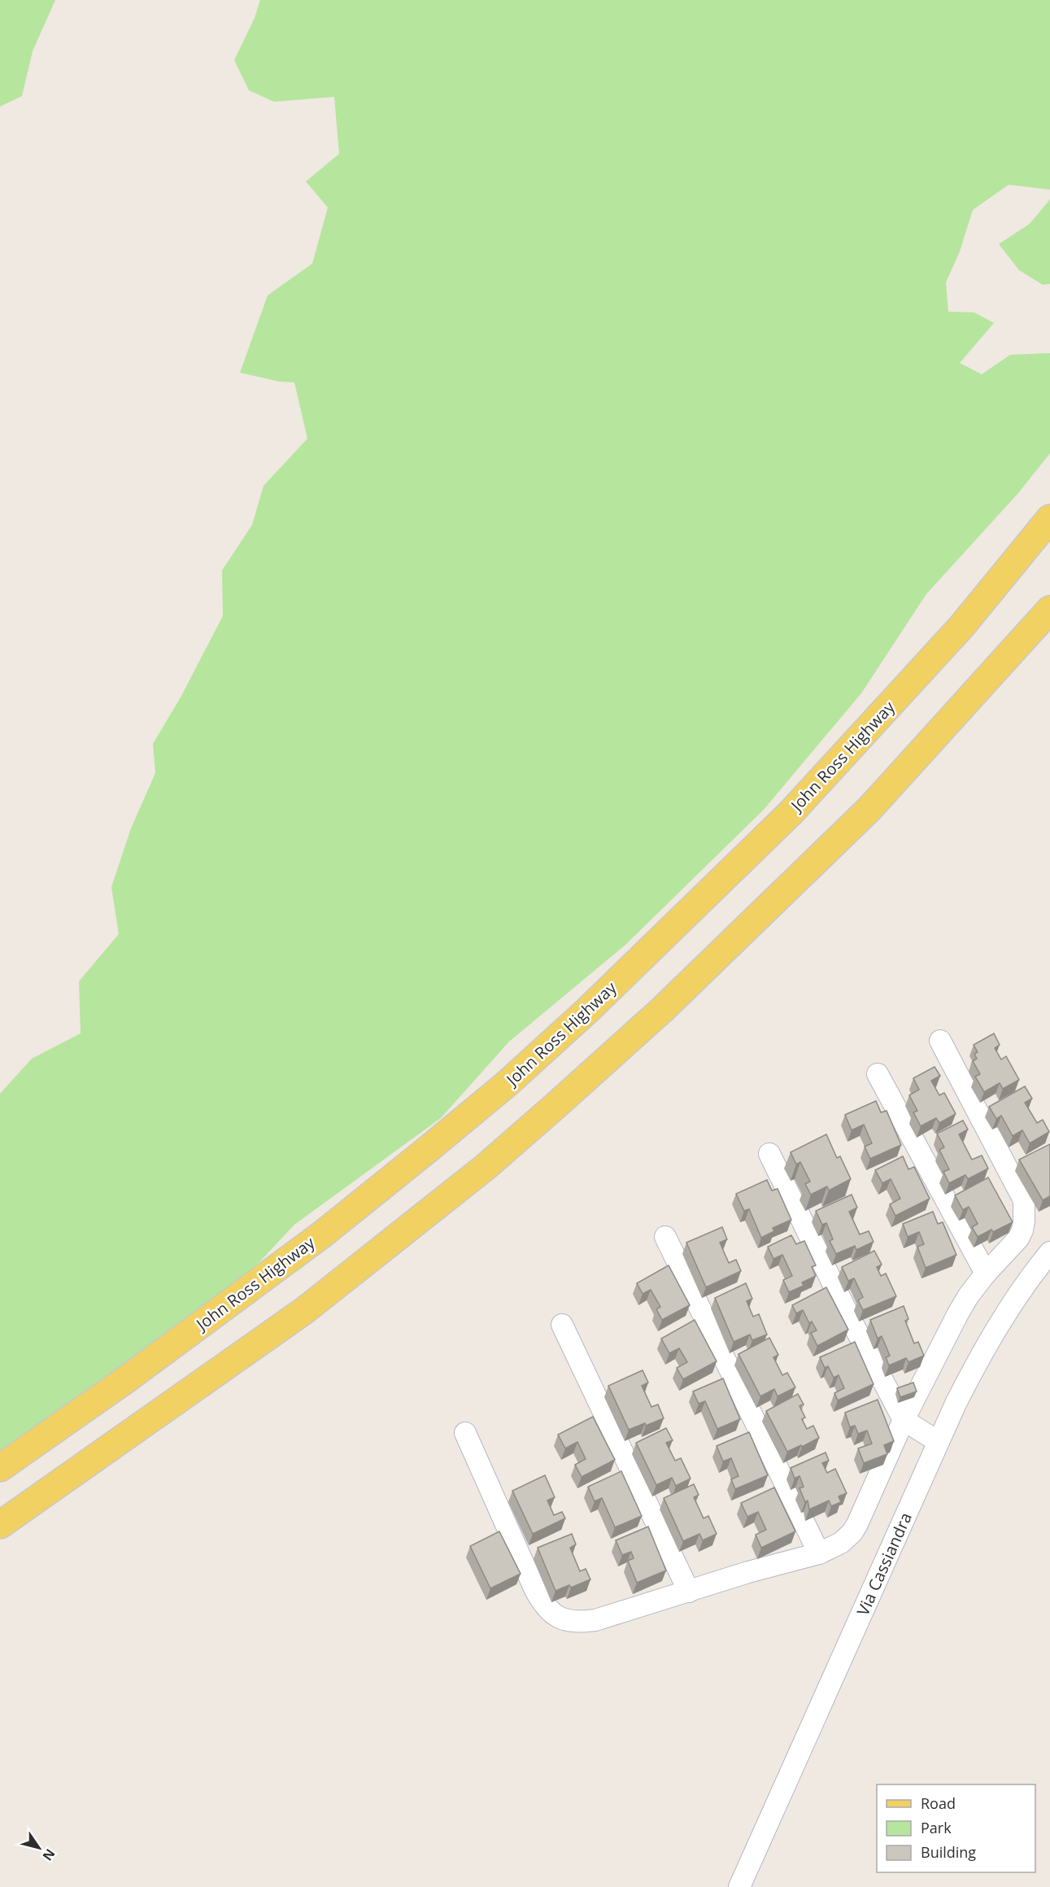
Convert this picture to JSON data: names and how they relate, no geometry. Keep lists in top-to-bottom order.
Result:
{
  "streets": {
    "main road": ["John Ross Highway"],
    "street": ["Via Cassiandra"]
  },
  "legend": ["Road", "Park", "Building"],
  "north": "bottom right"
}
